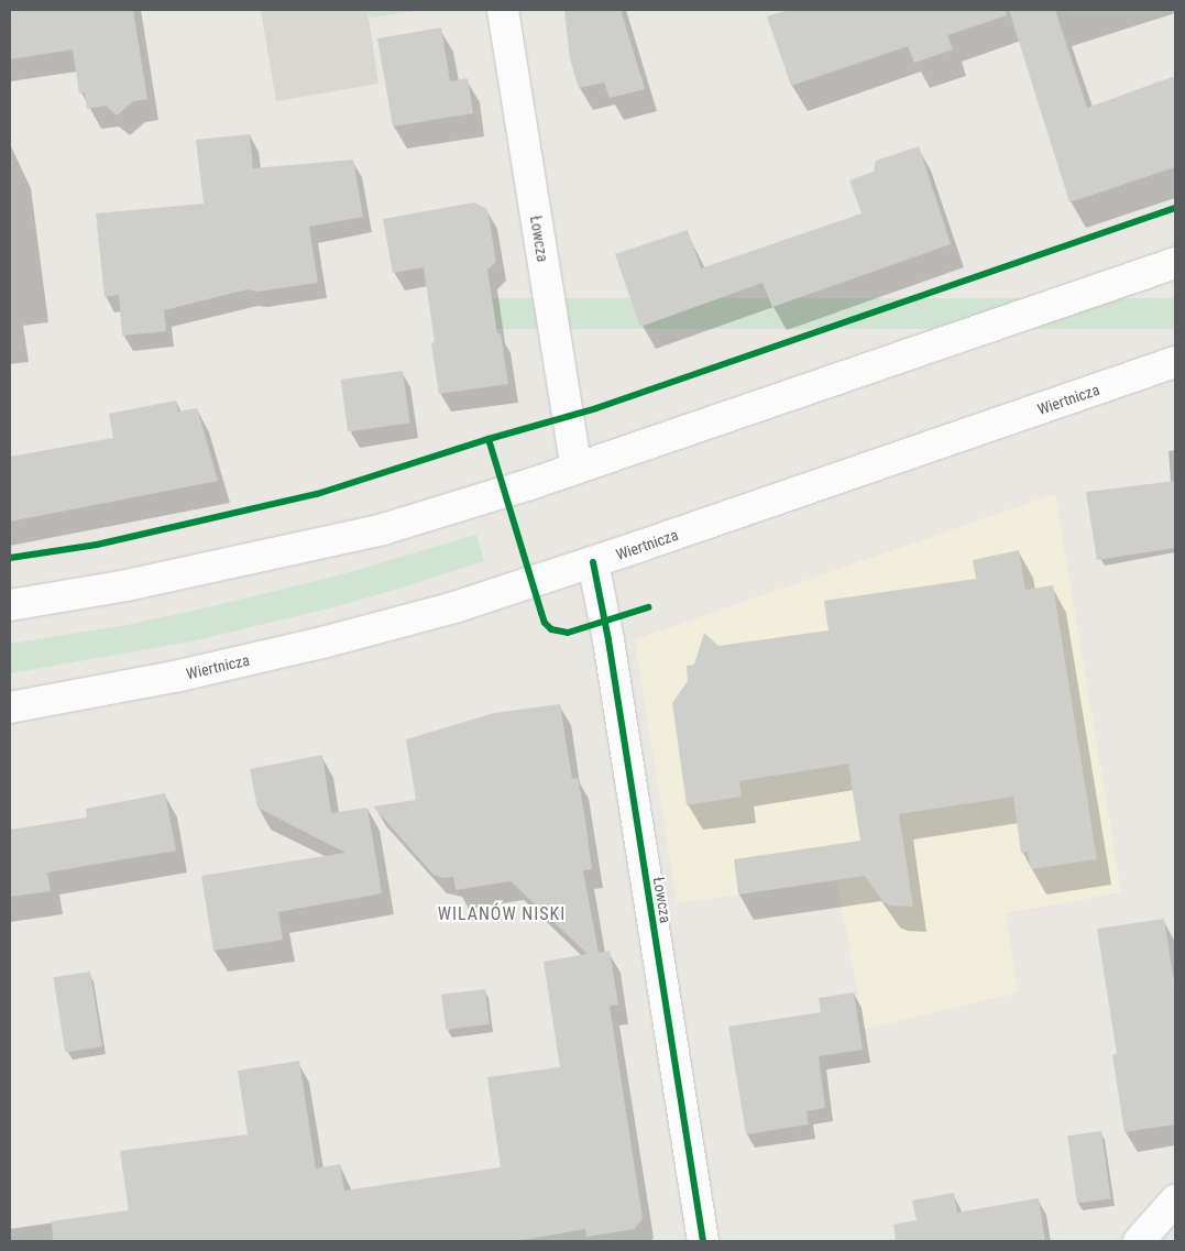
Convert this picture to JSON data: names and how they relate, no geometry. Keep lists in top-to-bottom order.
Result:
{
  "streets": {
    "main road": ["Łowcza", "Wiertnicza"]
  },
  "crossings": [
    ["Łowcza", "Wiertnicza"]
  ],
  "districts": ["WILANÓW NISKI"]
}
